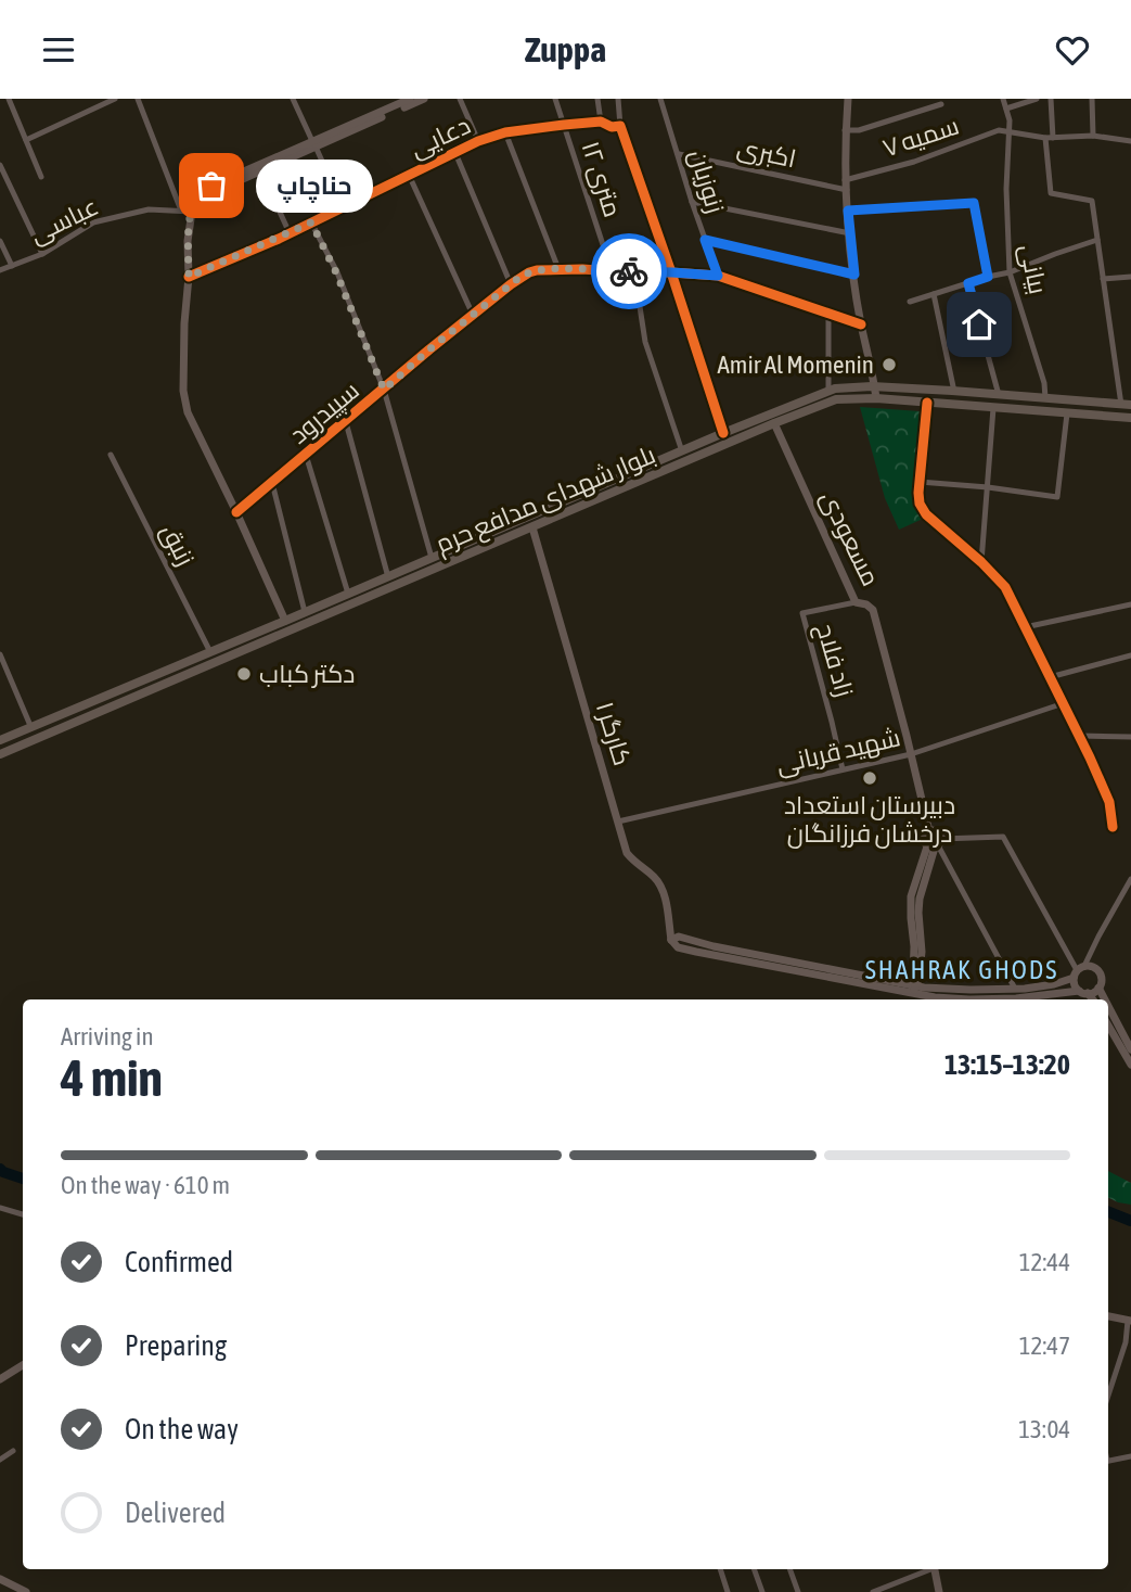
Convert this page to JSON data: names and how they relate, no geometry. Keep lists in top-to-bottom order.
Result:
{
  "streets": {
    "main road": ["بلوار شهدای مدافع حرم"],
    "street": [
      "دعایی",
      "سمیه ۷",
      "اکبری",
      "۱۲ متری",
      "زنوزیان",
      "عباسی",
      "بیانی",
      "سپیدرود",
      "مسعودی",
      "زنبق",
      "زاد فلاح",
      "کارگر ۱",
      "شهید قربانی"
    ]
  },
  "crossings": [
    ["دعایی", "۱۲ متری"],
    ["سمیه ۷", "بیانی"],
    ["اکبری", "زنوزیان"],
    ["۱۲ متری", "سپیدرود"],
    ["زنوزیان", "سپیدرود"],
    ["بیانی", "بلوار شهدای مدافع حرم"],
    ["بلوار شهدای مدافع حرم", "مسعودی"],
    ["بلوار شهدای مدافع حرم", "زنبق"],
    ["بلوار شهدای مدافع حرم", "کارگر ۱"],
    ["مسعودی", "زاد فلاح"],
    ["مسعودی", "شهید قربانی"],
    ["زاد فلاح", "شهید قربانی"],
    ["کارگر ۱", "شهید قربانی"]
  ],
  "districts": ["SHAHRAK GHODS"],
  "places": [
    "حناچاپ",
    "Amir Al Momenin",
    "دکتر کباب",
    "دبیرستان استعداد درخشان فرزانگان"
  ],
  "page": {
    "header": "Zuppa",
    "bubble": "حناچاپ",
    "heading": ["4 min", "Arriving in", "13:15–13:20"],
    "bar": "On the way · 610 m",
    "list": [
      ["Confirmed", "12:44"],
      ["Preparing", "12:47"],
      ["On the way", "13:04"],
      "Delivered"
    ]
  }
}
